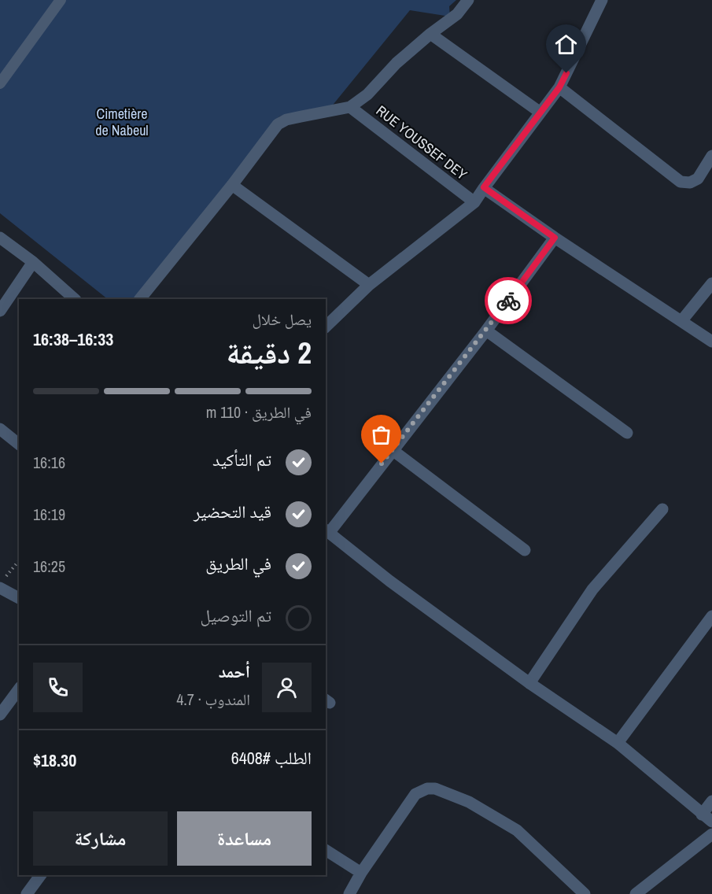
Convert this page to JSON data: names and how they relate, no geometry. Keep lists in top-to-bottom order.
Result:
{
  "streets": {
    "street": ["RUE YOUSSEF DEY"]
  },
  "parks": ["Cimetière de Nabeul"],
  "page": {
    "heading": ["2 دقيقة", "يصل خلال", "16:33–16:38"],
    "panel": [
      "أحمد",
      "المندوب · 4.7",
      "الطلب #6408",
      "$18.30"
    ],
    "bar": "في الطريق · 110 m",
    "list": [
      ["تم التأكيد", "16:16"],
      ["قيد التحضير", "16:19"],
      ["في الطريق", "16:25"],
      "تم التوصيل"
    ],
    "buttons": ["مساعدة", "مشاركة"]
  }
}
